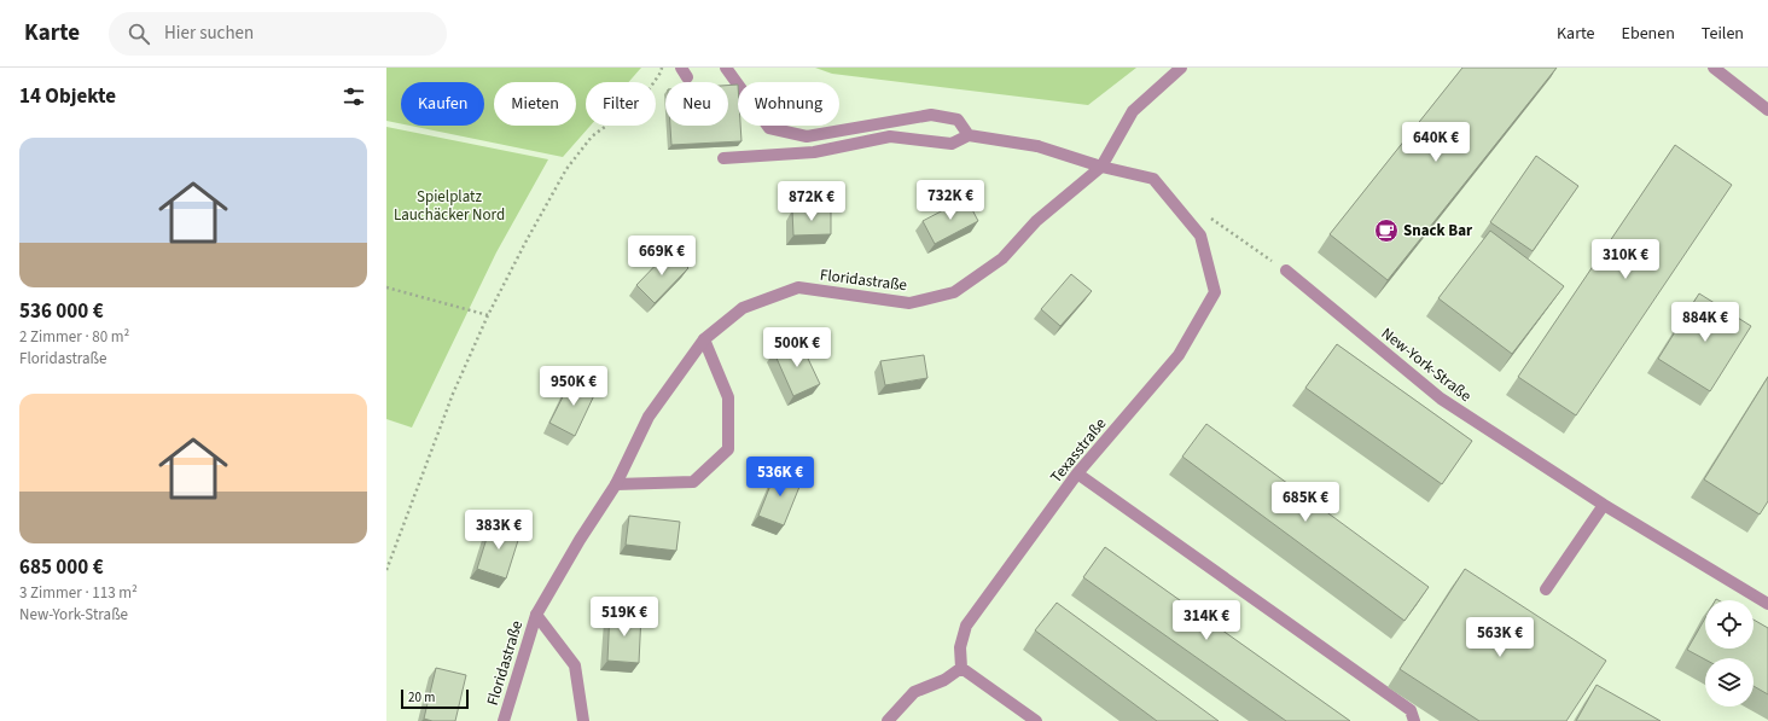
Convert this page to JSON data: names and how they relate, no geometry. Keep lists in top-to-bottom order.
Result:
{
  "streets": {
    "street": ["Floridastraße", "New-York-Straße", "Texasstraße"]
  },
  "crossings": [
    ["Floridastraße", "Texasstraße"]
  ],
  "parks": ["Spielplatz Lauchäcker Nord"],
  "places": {
    "cafe": ["Snack Bar"]
  },
  "scale_bar": "20 m",
  "page": {
    "header": "Karte",
    "search": "Hier suchen",
    "nav": ["Karte", "Ebenen", "Teilen"],
    "heading": "14 Objekte",
    "chip": [
      "Kaufen",
      "Mieten",
      "Filter",
      "Neu",
      "Wohnung"
    ],
    "price": [
      "640K €",
      "732K €",
      "872K €",
      "669K €",
      "310K €",
      "884K €",
      "500K €",
      "950K €",
      "536K €",
      "685K €",
      "383K €",
      "519K €",
      "314K €",
      "563K €"
    ],
    "list": [
      {
        "name": "536 000 €",
        "note": "2 Zimmer · 80 m² · Floridastraße"
      },
      {
        "name": "685 000 €",
        "note": "3 Zimmer · 113 m² · New-York-Straße"
      }
    ],
    "scale": "20 m"
  }
}
